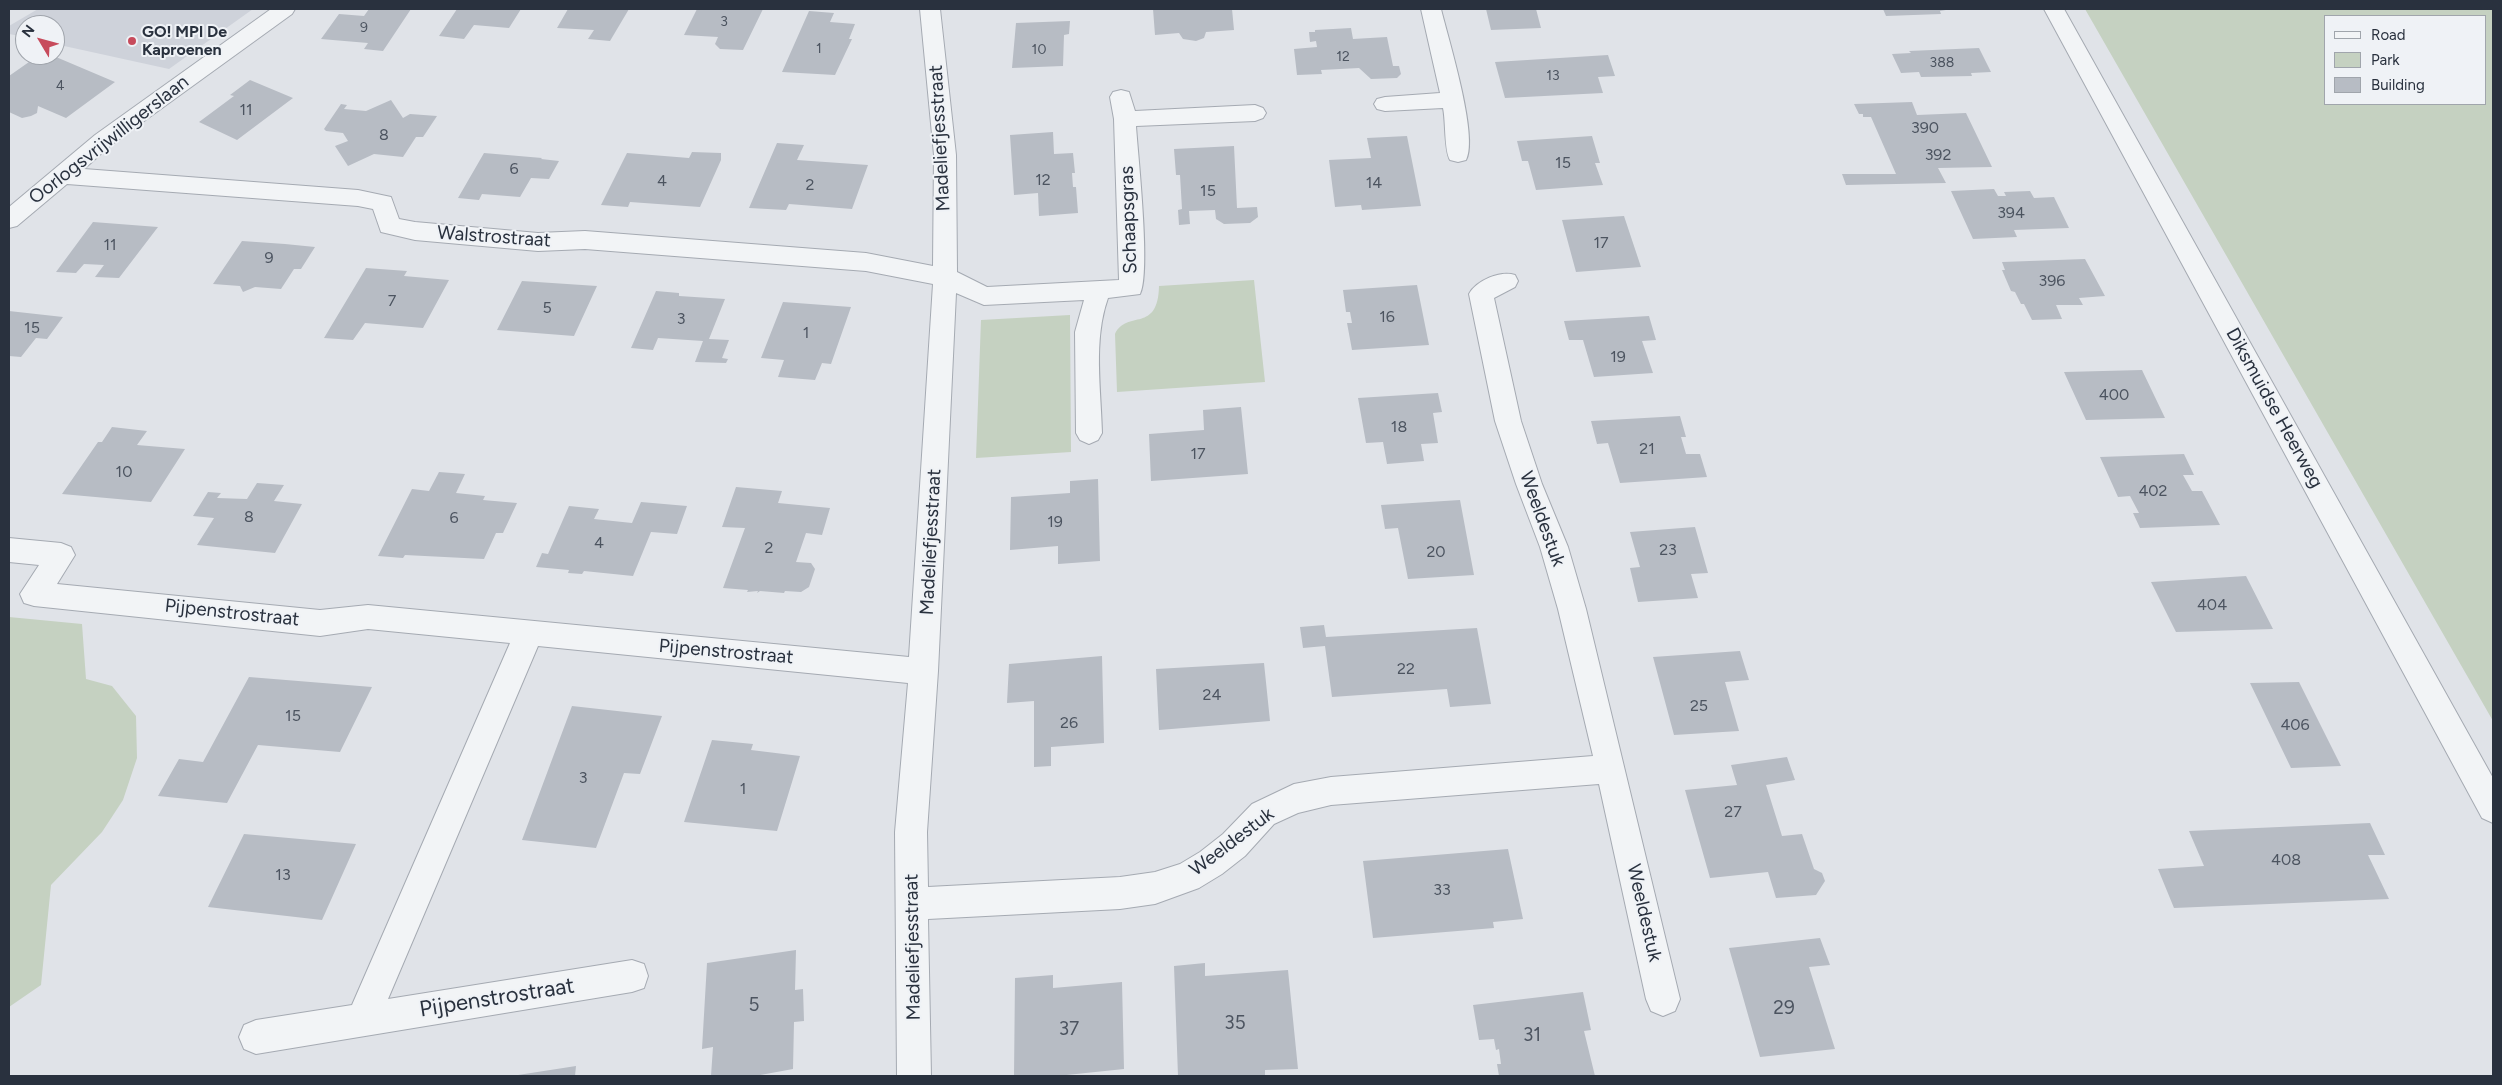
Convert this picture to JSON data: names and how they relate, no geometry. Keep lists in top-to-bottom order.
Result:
{
  "streets": {
    "street": [
      "Madeliefjesstraat",
      "Oorlogsvrijwilligerslaan",
      "Schaapsgras",
      "Walstrostraat",
      "Diksmuidse Heerweg",
      "Weeldestuk",
      "Pijpenstrostraat"
    ]
  },
  "crossings": [
    ["Madeliefjesstraat", "Schaapsgras"],
    ["Madeliefjesstraat", "Walstrostraat"],
    ["Madeliefjesstraat", "Weeldestuk"],
    ["Madeliefjesstraat", "Pijpenstrostraat"],
    ["Oorlogsvrijwilligerslaan", "Walstrostraat"],
    ["Schaapsgras", "Walstrostraat"]
  ],
  "places": ["GO! MPI De Kaproenen"],
  "house_numbers": [
    "3",
    "9",
    "1",
    "10",
    "12",
    "388",
    "13",
    "4",
    "11",
    "390",
    "8",
    "392",
    "15",
    "6",
    "12",
    "4",
    "14",
    "2",
    "15",
    "394",
    "17",
    "11",
    "9",
    "396",
    "7",
    "5",
    "16",
    "3",
    "15",
    "1",
    "19",
    "400",
    "18",
    "21",
    "17",
    "10",
    "402",
    "8",
    "6",
    "19",
    "4",
    "2",
    "23",
    "20",
    "404",
    "22",
    "24",
    "25",
    "15",
    "26",
    "406",
    "3",
    "1",
    "27",
    "408",
    "13",
    "33",
    "5",
    "29",
    "35",
    "37",
    "31"
  ],
  "legend": ["Road", "Park", "Building"],
  "north": "top left"
}
